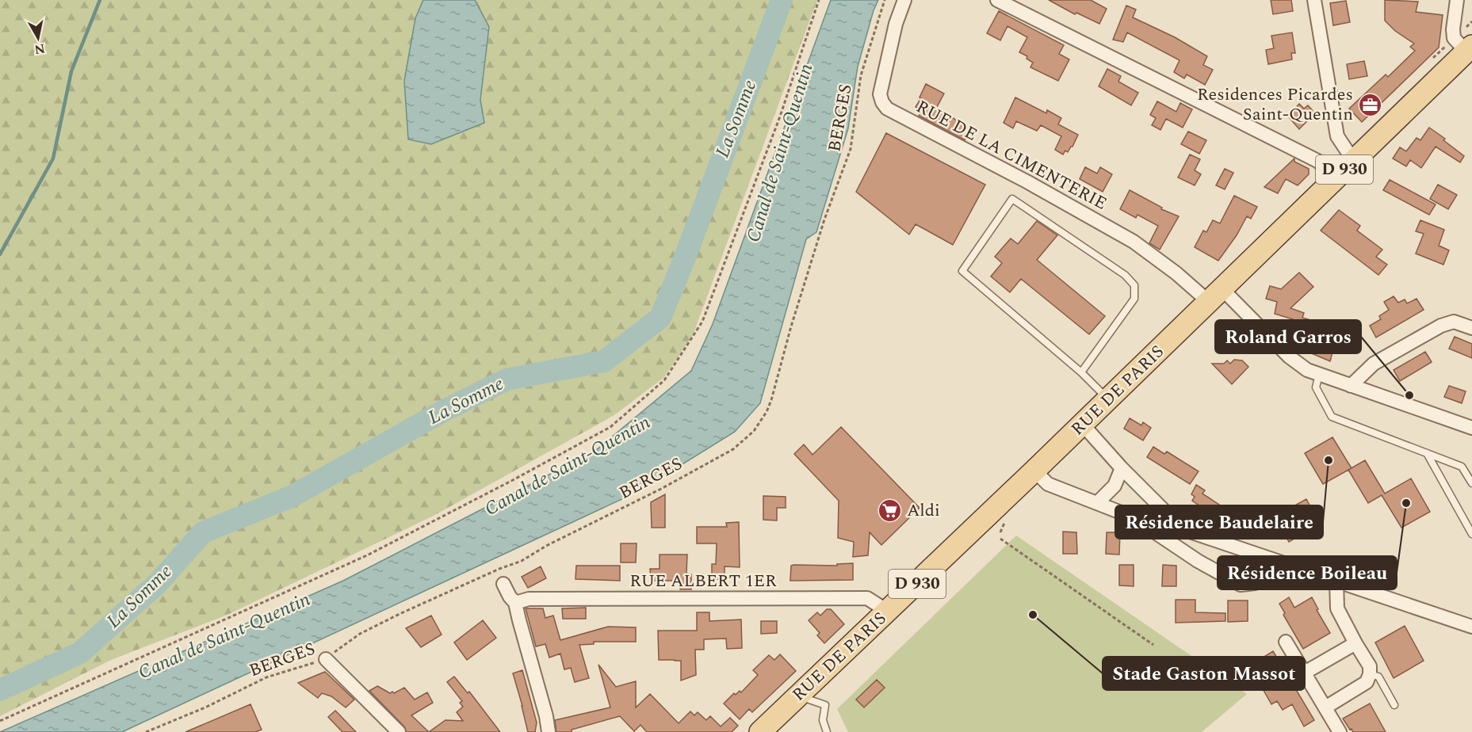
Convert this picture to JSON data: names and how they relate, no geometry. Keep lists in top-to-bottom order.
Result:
{
  "streets": {
    "main road": ["D 930", "RUE DE PARIS"],
    "street": ["RUE DE LA CIMENTERIE", "RUE ALBERT 1ER"],
    "path": ["BERGES"]
  },
  "crossings": [
    ["RUE DE LA CIMENTERIE", "RUE DE PARIS"],
    ["RUE DE PARIS", "RUE ALBERT 1ER"]
  ],
  "water": ["La Somme", "Canal de Saint-Quentin"],
  "places": {
    "office": ["Residences Picardes Saint-Quentin"],
    "other": [
      "Roland Garros",
      "Résidence Baudelaire",
      "Résidence Boileau",
      "Stade Gaston Massot"
    ],
    "supermarket": ["Aldi"]
  },
  "north": "bottom"
}
